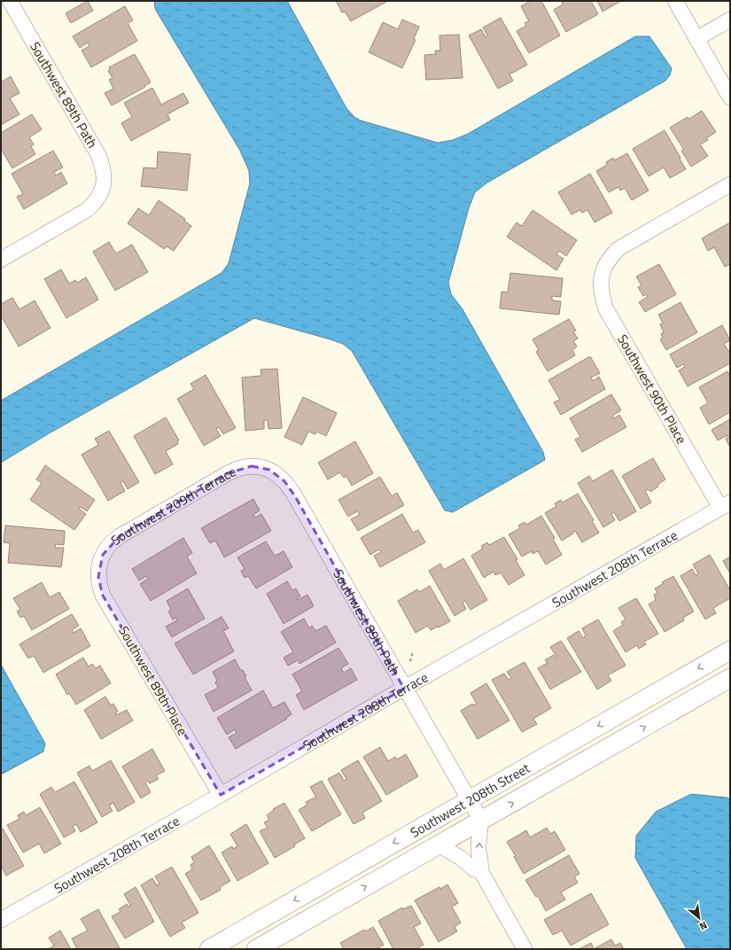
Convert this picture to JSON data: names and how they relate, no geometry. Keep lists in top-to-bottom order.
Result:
{
  "streets": {
    "street": [
      "Southwest 89th Path",
      "Southwest 90th Place",
      "Southwest 209th Terrace",
      "Southwest 208th Terrace",
      "Southwest 89th Place",
      "Southwest 208th Street"
    ]
  },
  "crossings": [
    ["Southwest 89th Path", "Southwest 209th Terrace"],
    ["Southwest 89th Path", "Southwest 208th Terrace"],
    ["Southwest 89th Path", "Southwest 208th Street"],
    ["Southwest 90th Place", "Southwest 208th Terrace"],
    ["Southwest 209th Terrace", "Southwest 89th Place"],
    ["Southwest 208th Terrace", "Southwest 89th Place"]
  ],
  "north": "bottom right"
}
